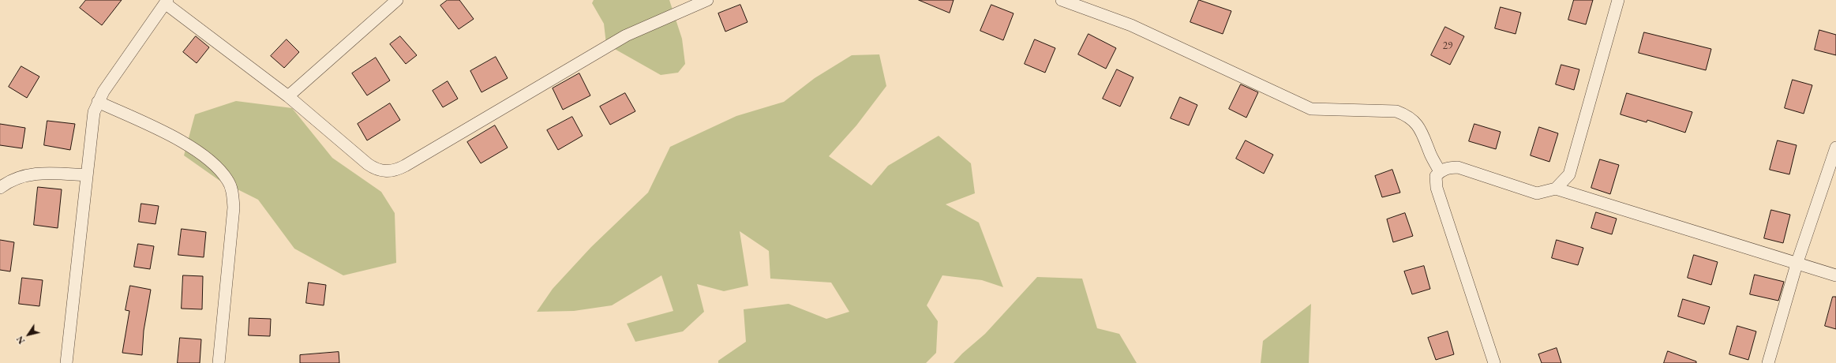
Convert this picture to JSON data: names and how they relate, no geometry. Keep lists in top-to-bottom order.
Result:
{
  "house_numbers": ["29"],
  "north": "bottom left"
}
